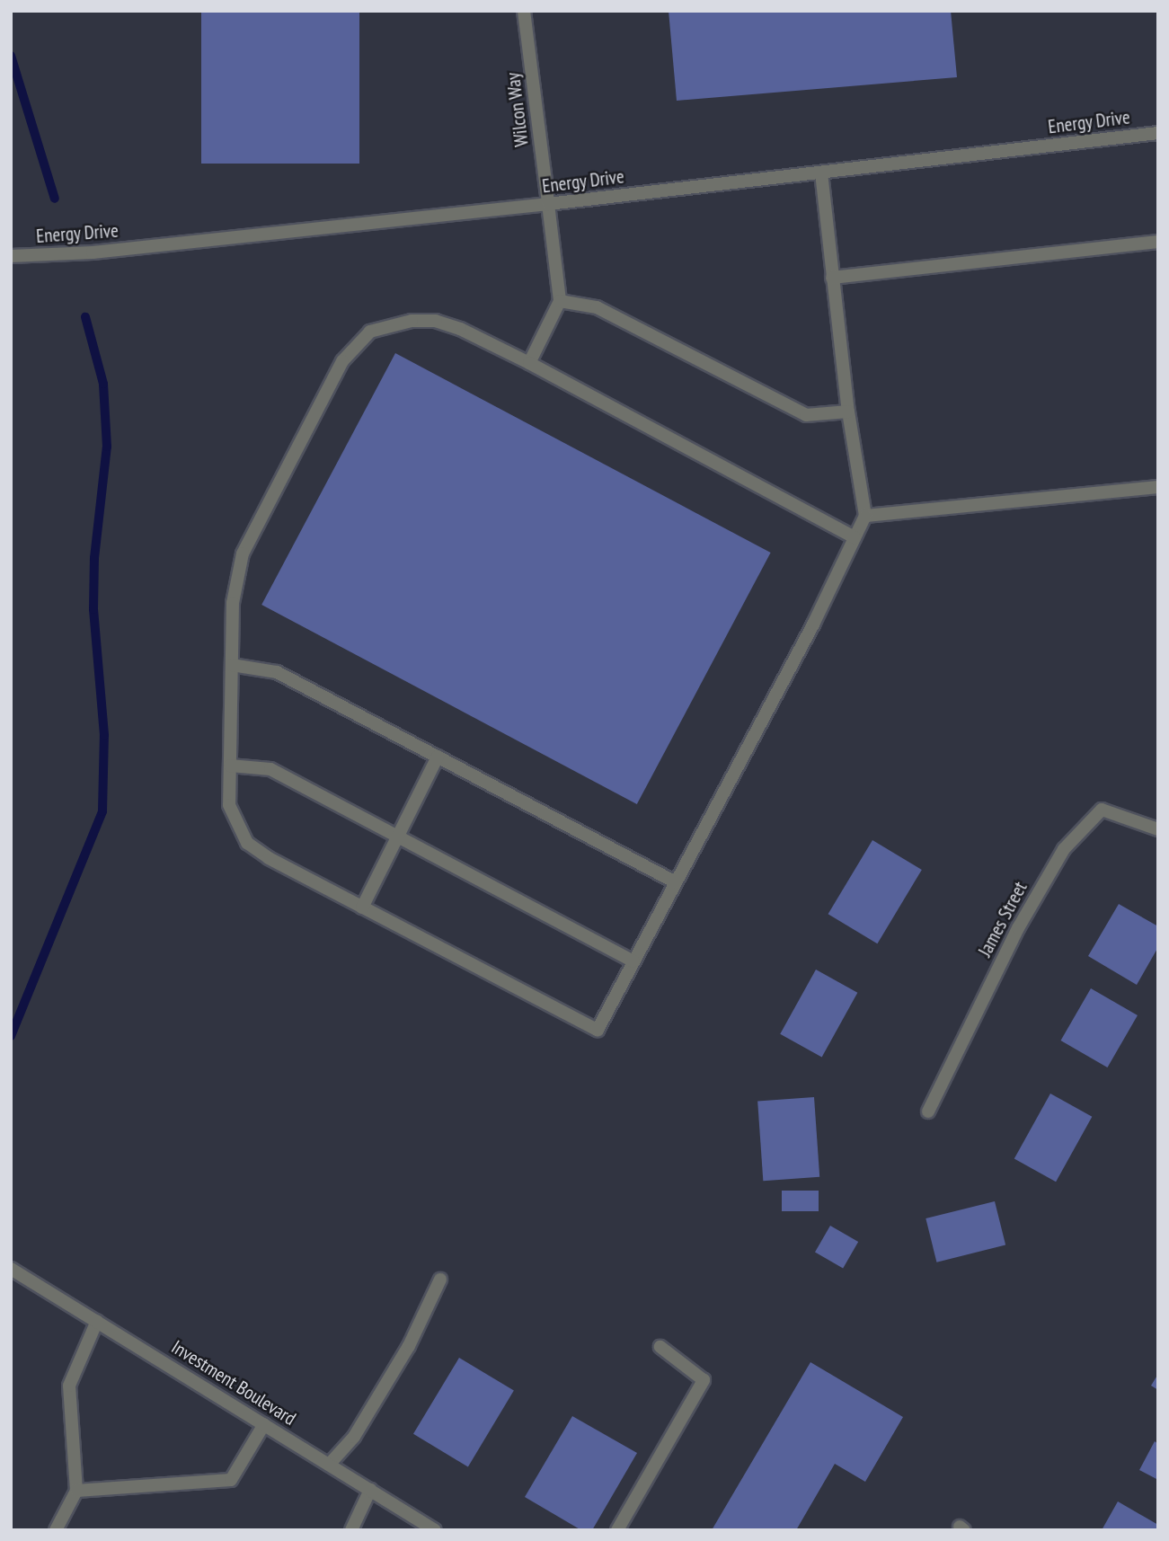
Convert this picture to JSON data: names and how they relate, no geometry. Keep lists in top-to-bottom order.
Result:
{
  "streets": {
    "street": [
      "Wilcon Way",
      "Energy Drive",
      "James Street",
      "Investment Boulevard"
    ]
  },
  "crossings": [
    ["Wilcon Way", "Energy Drive"]
  ]
}
